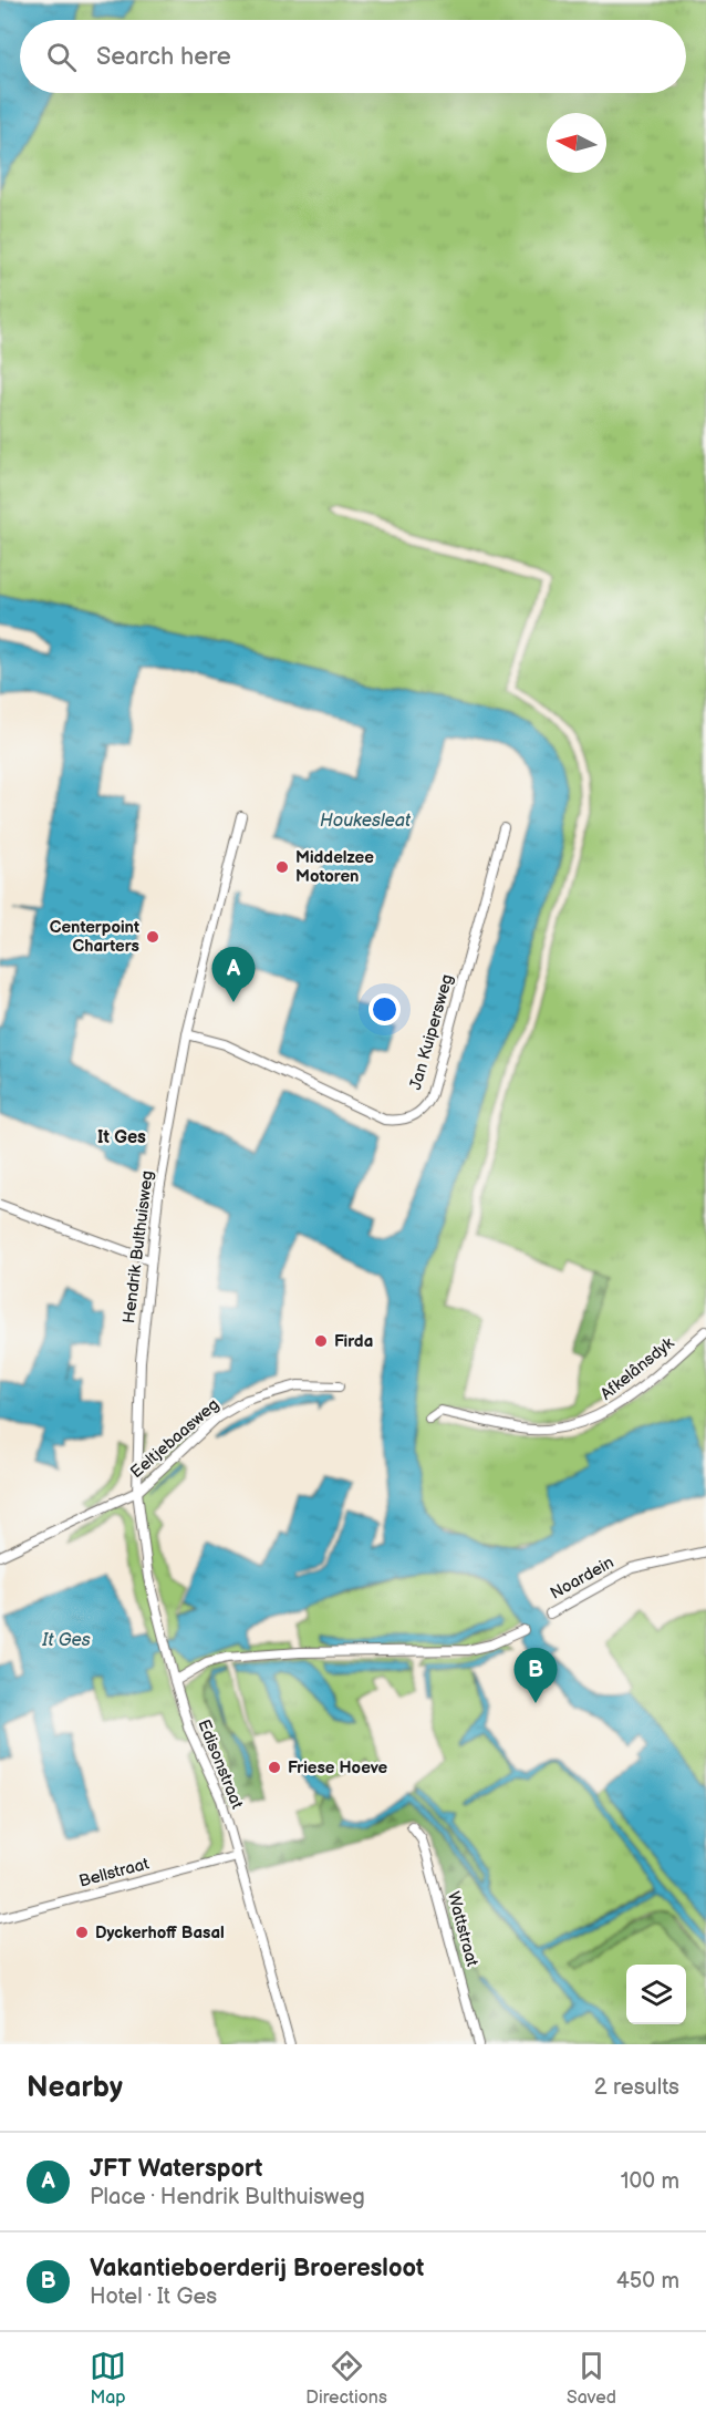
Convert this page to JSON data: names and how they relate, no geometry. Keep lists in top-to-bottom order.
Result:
{
  "streets": {
    "street": [
      "Jan Kuipersweg",
      "Hendrik Bulthuisweg",
      "Afkelânsdyk",
      "Eeltjebaasweg",
      "Noardein",
      "Edisonstraat",
      "Bellstraat",
      "Wattstraat"
    ]
  },
  "crossings": [
    ["Jan Kuipersweg", "Hendrik Bulthuisweg"],
    ["Hendrik Bulthuisweg", "Eeltjebaasweg"],
    ["Hendrik Bulthuisweg", "Edisonstraat"],
    ["Eeltjebaasweg", "Edisonstraat"],
    ["Edisonstraat", "Bellstraat"]
  ],
  "districts": ["It Ges"],
  "water": ["Houkesleat", "It Ges"],
  "places": [
    "Middelzee Motoren",
    "Centerpoint Charters",
    "Firda",
    "Friese Hoeve",
    "Dyckerhoff Basal"
  ],
  "north": "left",
  "page": {
    "search": "Search here",
    "pins": ["A", "B"],
    "heading": ["Nearby", "2 results"],
    "list": [
      {
        "mark": "A",
        "name": "JFT Watersport",
        "note": "Place · Hendrik Bulthuisweg",
        "value": "100 m"
      },
      {
        "mark": "B",
        "name": "Vakantieboerderij Broeresloot",
        "note": "Hotel · It Ges",
        "value": "450 m"
      }
    ],
    "nav": ["Map", "Directions", "Saved"]
  }
}
